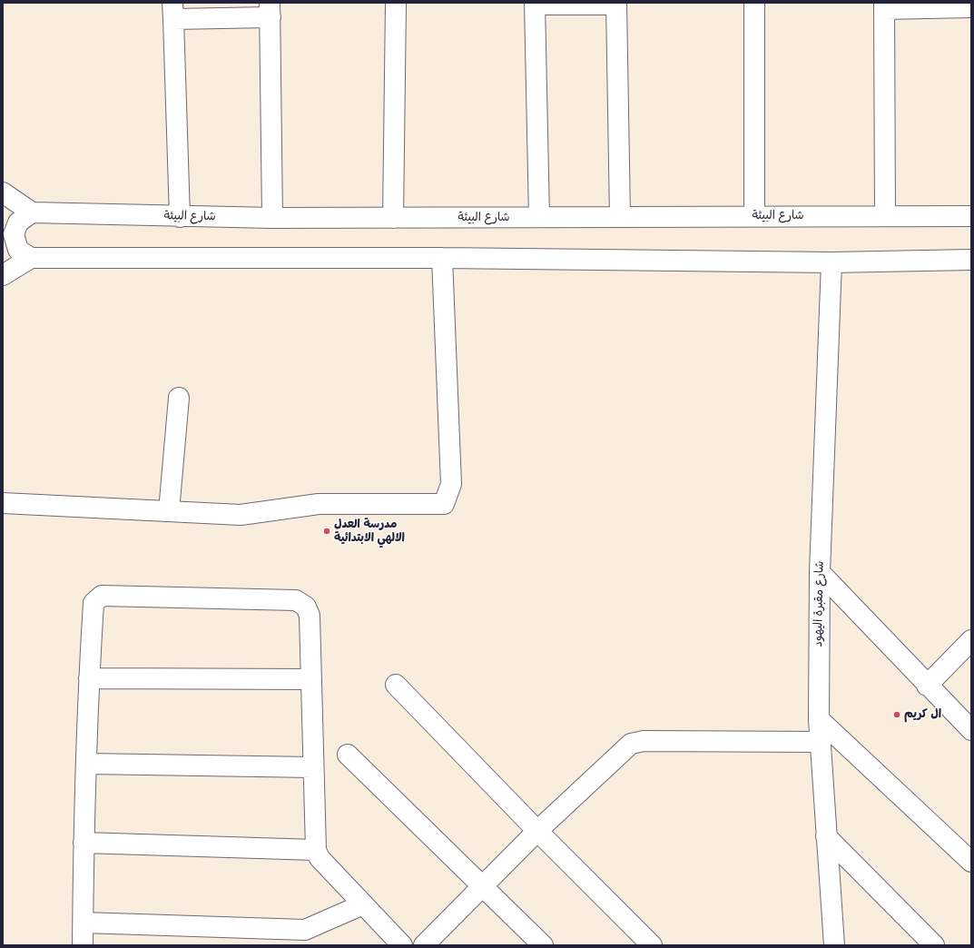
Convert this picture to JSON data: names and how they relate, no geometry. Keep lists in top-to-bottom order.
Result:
{
  "streets": {
    "street": ["شارع البيئة", "شارع مقبرة اليهود"]
  },
  "places": ["مدرسة العدل الالهي الابتدائية", "ال كريم"]
}
